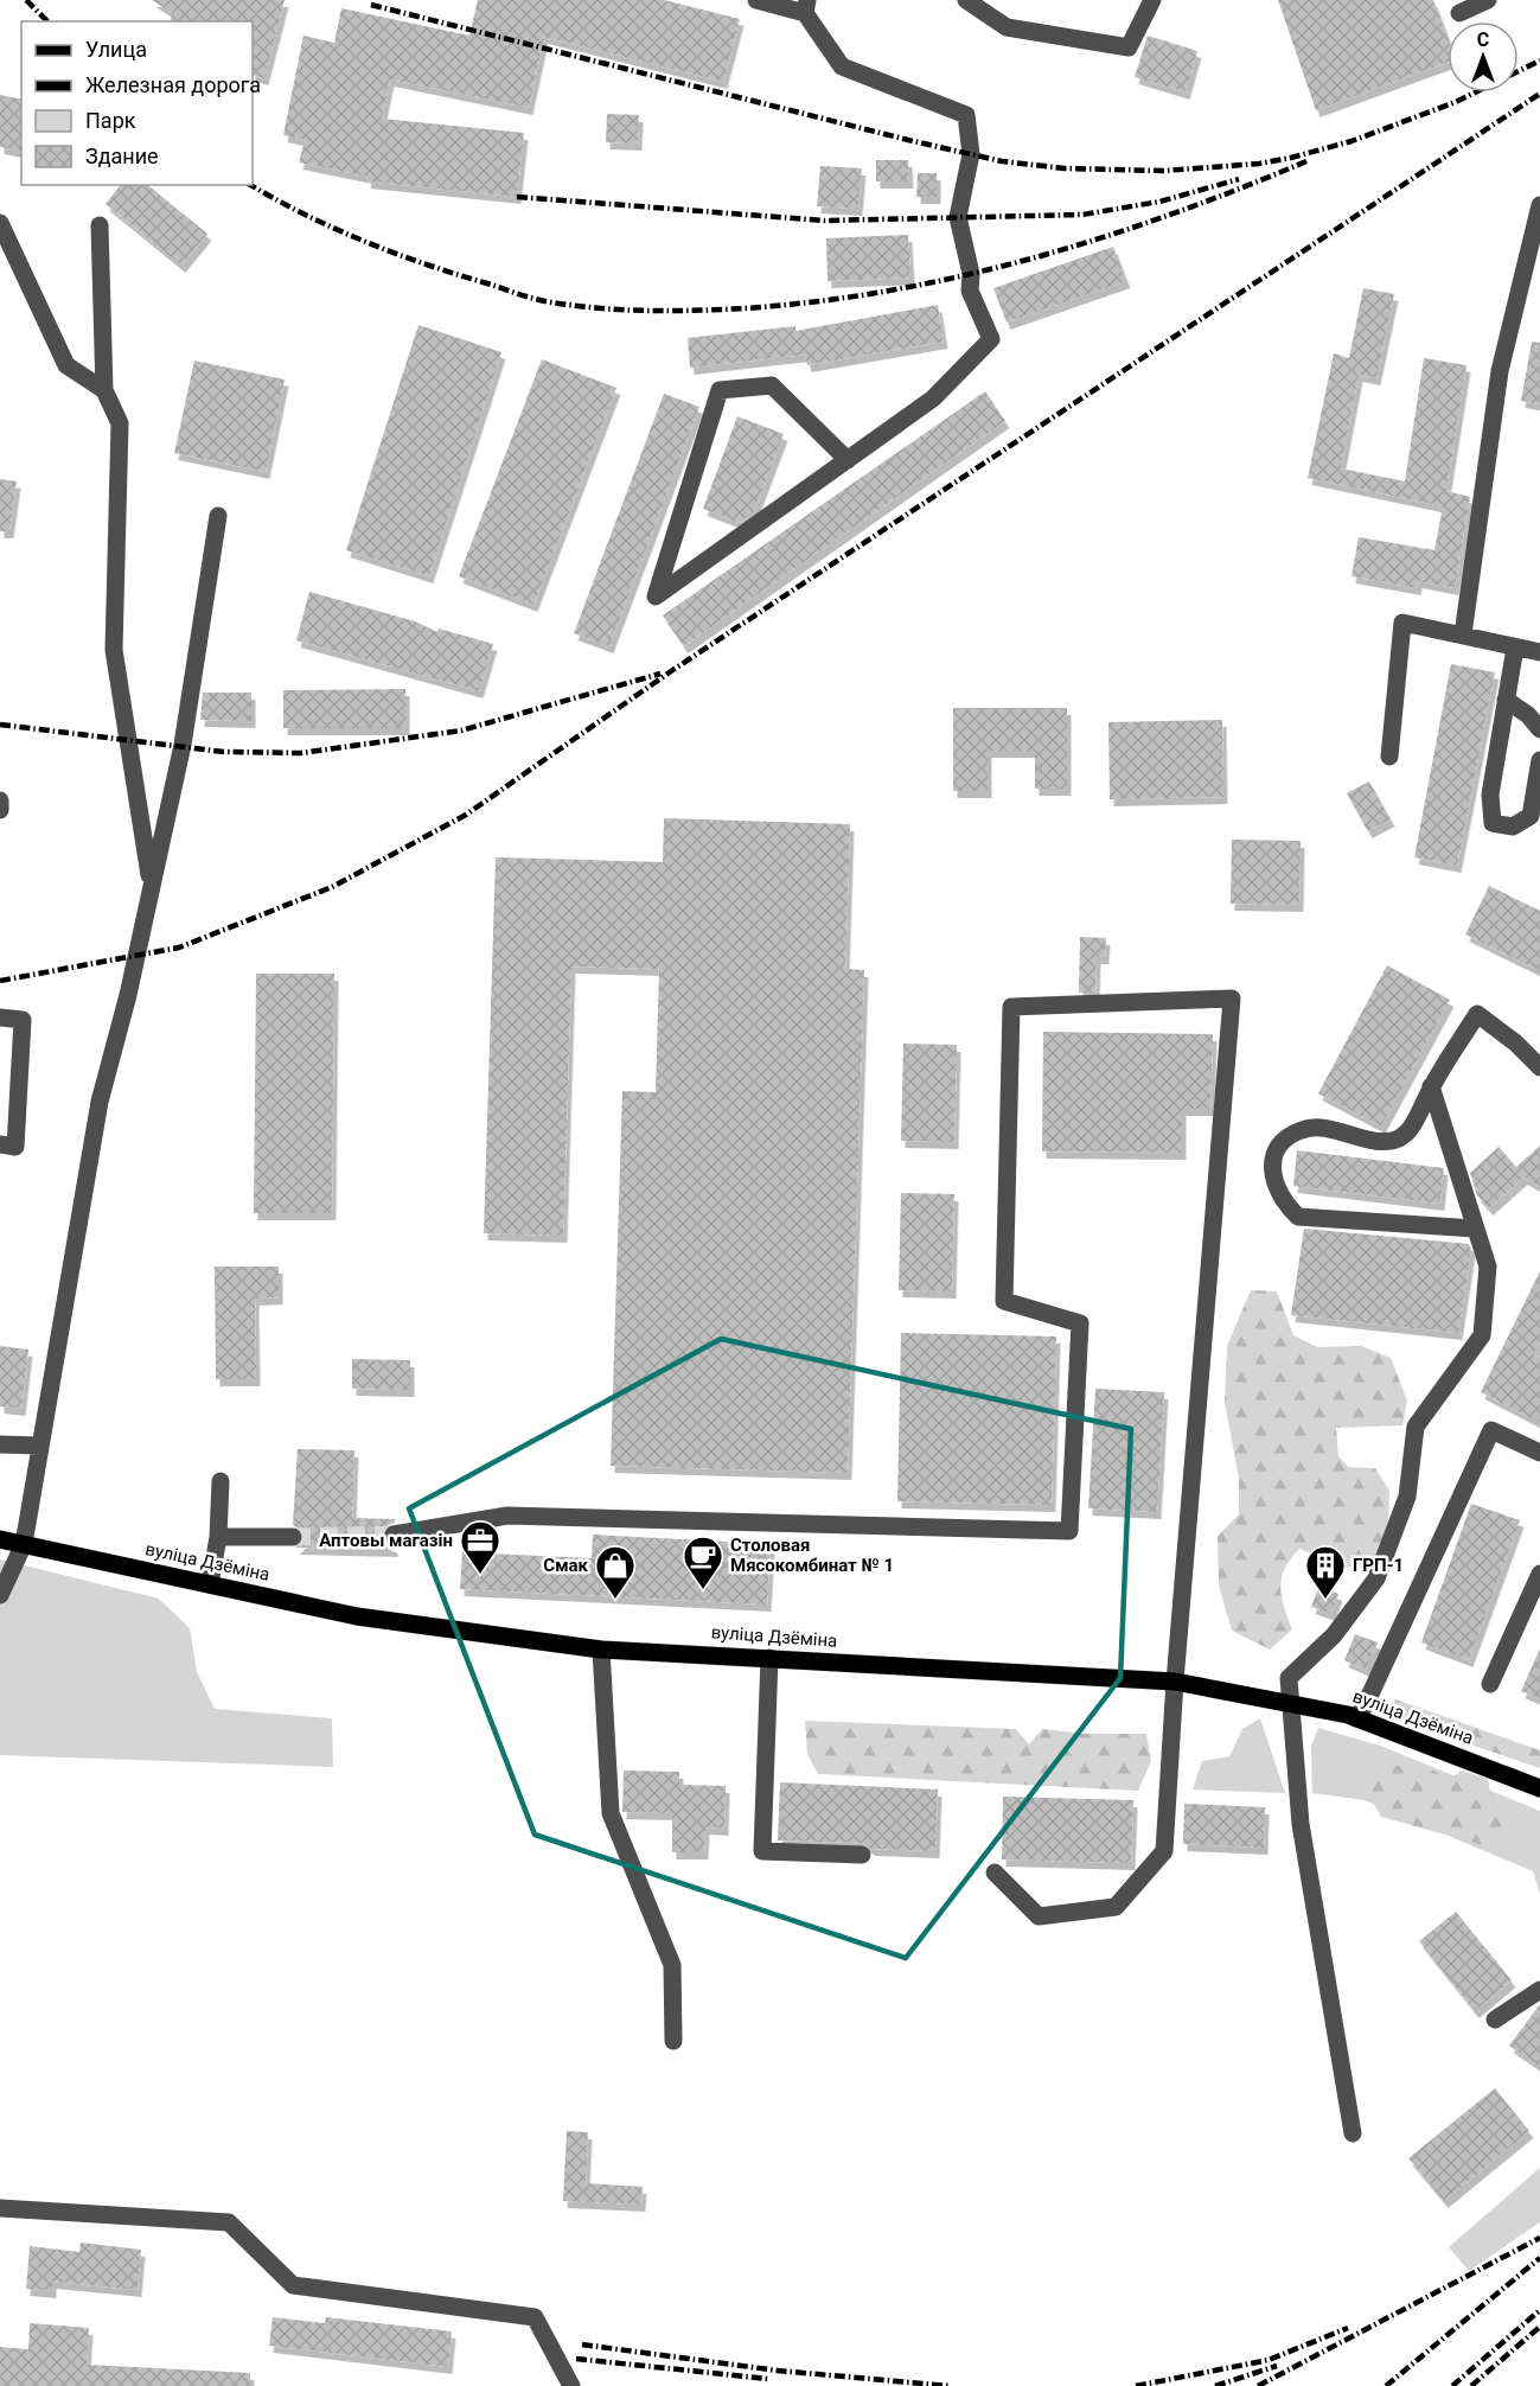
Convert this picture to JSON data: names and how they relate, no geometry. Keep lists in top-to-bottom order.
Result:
{
  "streets": {
    "main road": ["вуліца Дзёміна"]
  },
  "places": {
    "office": ["Аптовы магазін"],
    "cafe": ["Столовая Мясокомбинат № 1"],
    "shop": ["Смак"],
    "building": ["ГРП-1"]
  },
  "legend": [
    "Улица",
    "Железная дорога",
    "Парк",
    "Здание"
  ],
  "north": "top"
}
